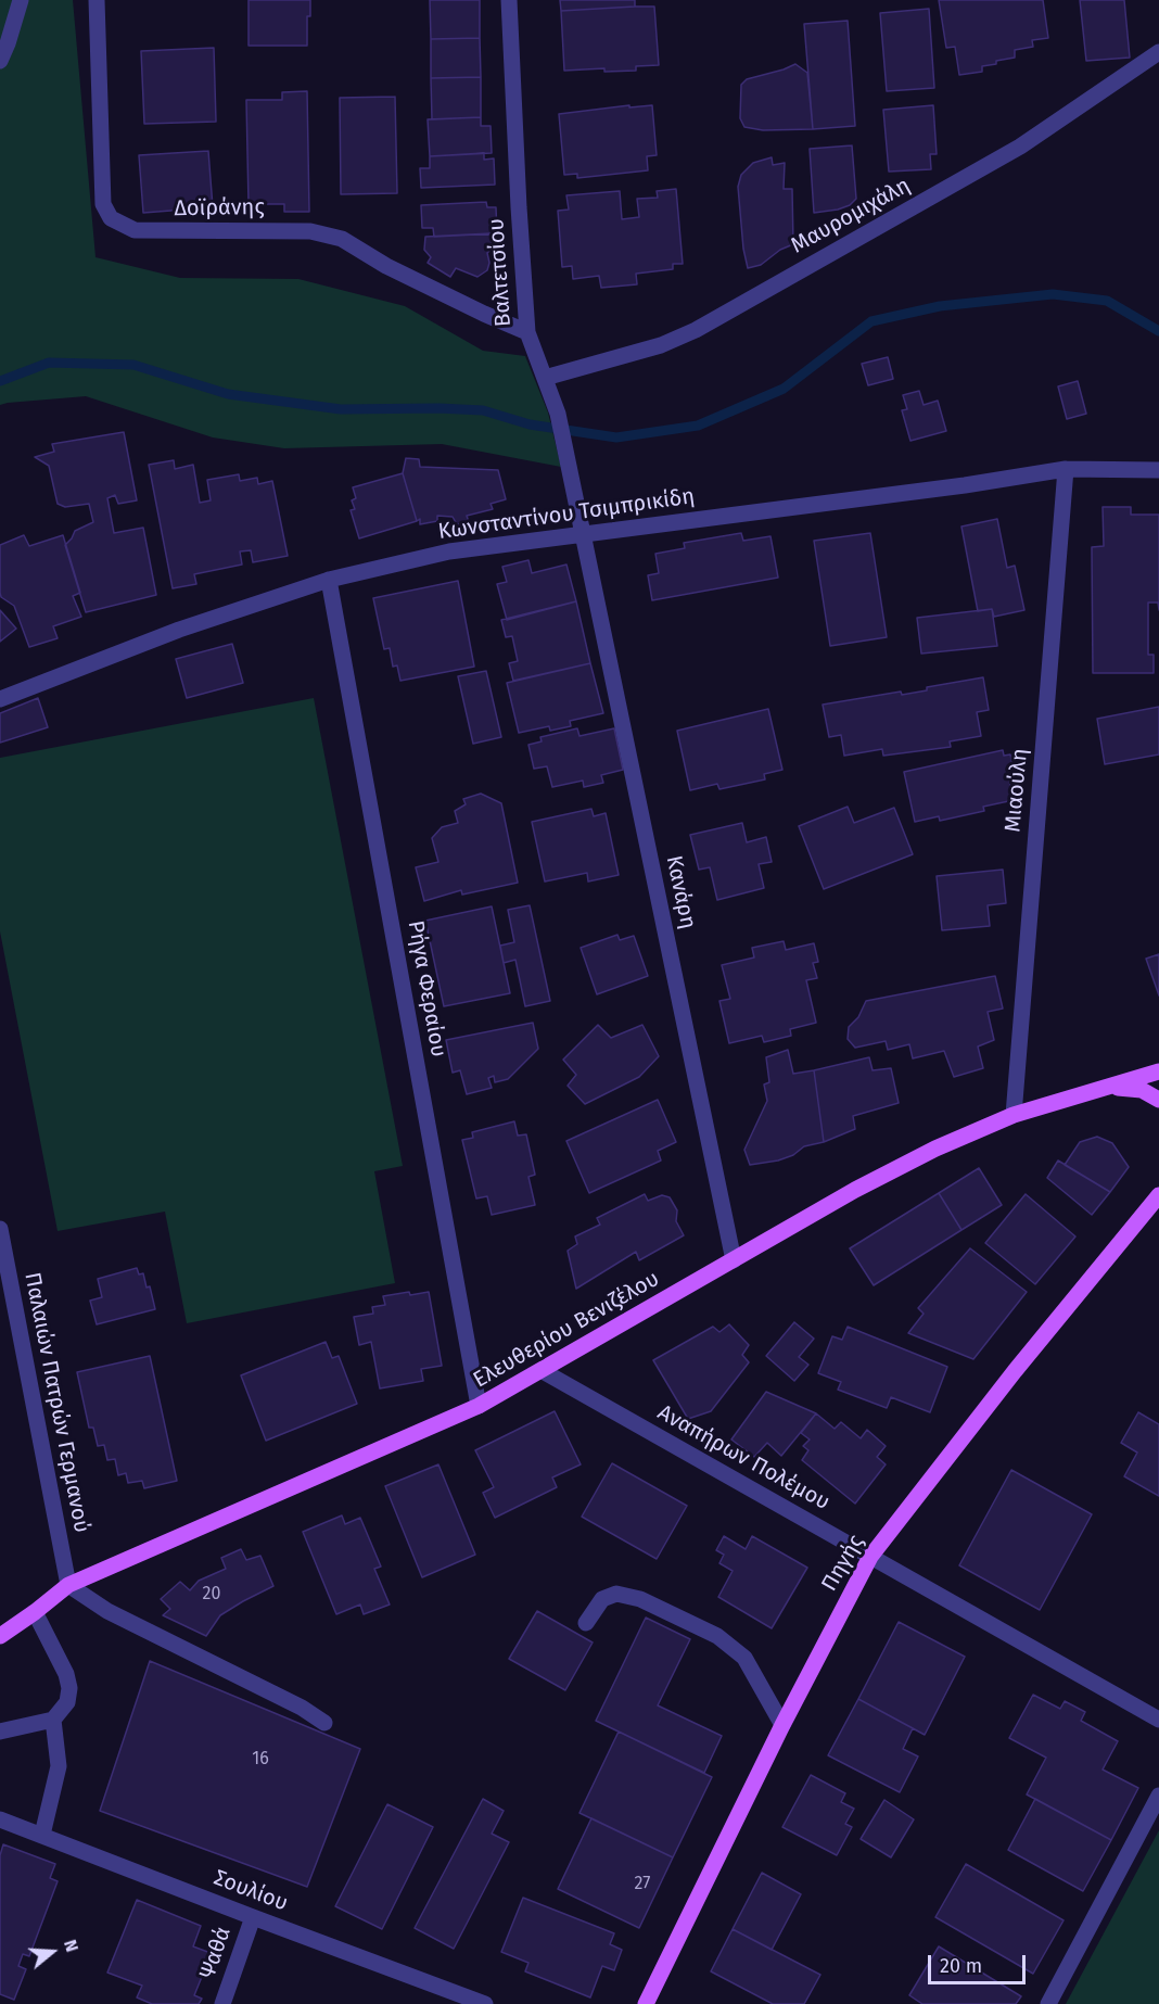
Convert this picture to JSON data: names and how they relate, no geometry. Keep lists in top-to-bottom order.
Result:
{
  "streets": {
    "main road": ["Ελευθερίου Βενιζέλου", "Πηγής"],
    "street": [
      "Δοϊράνης",
      "Μαυρομιχάλη",
      "Βαλτετσίου",
      "Κωνσταντίνου Τσιμπρικίδη",
      "Μιαούλη",
      "Κανάρη",
      "Ρήγα Φεραίου",
      "Παλαιών Πατρών Γερμανού",
      "Αναπήρων Πολέμου",
      "Σουλίου",
      "Ψαθά"
    ]
  },
  "crossings": [
    ["Δοϊράνης", "Βαλτετσίου"],
    ["Μαυρομιχάλη", "Βαλτετσίου"],
    ["Βαλτετσίου", "Κωνσταντίνου Τσιμπρικίδη"],
    ["Βαλτετσίου", "Κανάρη"],
    ["Κωνσταντίνου Τσιμπρικίδη", "Μιαούλη"],
    ["Κωνσταντίνου Τσιμπρικίδη", "Κανάρη"],
    ["Κωνσταντίνου Τσιμπρικίδη", "Ρήγα Φεραίου"],
    ["Μιαούλη", "Ελευθερίου Βενιζέλου"],
    ["Κανάρη", "Ελευθερίου Βενιζέλου"],
    ["Ρήγα Φεραίου", "Ελευθερίου Βενιζέλου"],
    ["Ελευθερίου Βενιζέλου", "Παλαιών Πατρών Γερμανού"],
    ["Ελευθερίου Βενιζέλου", "Αναπήρων Πολέμου"],
    ["Αναπήρων Πολέμου", "Πηγής"],
    ["Σουλίου", "Ψαθά"]
  ],
  "house_numbers": ["20", "16", "27"],
  "scale_bar": "20 m",
  "north": "right"
}
